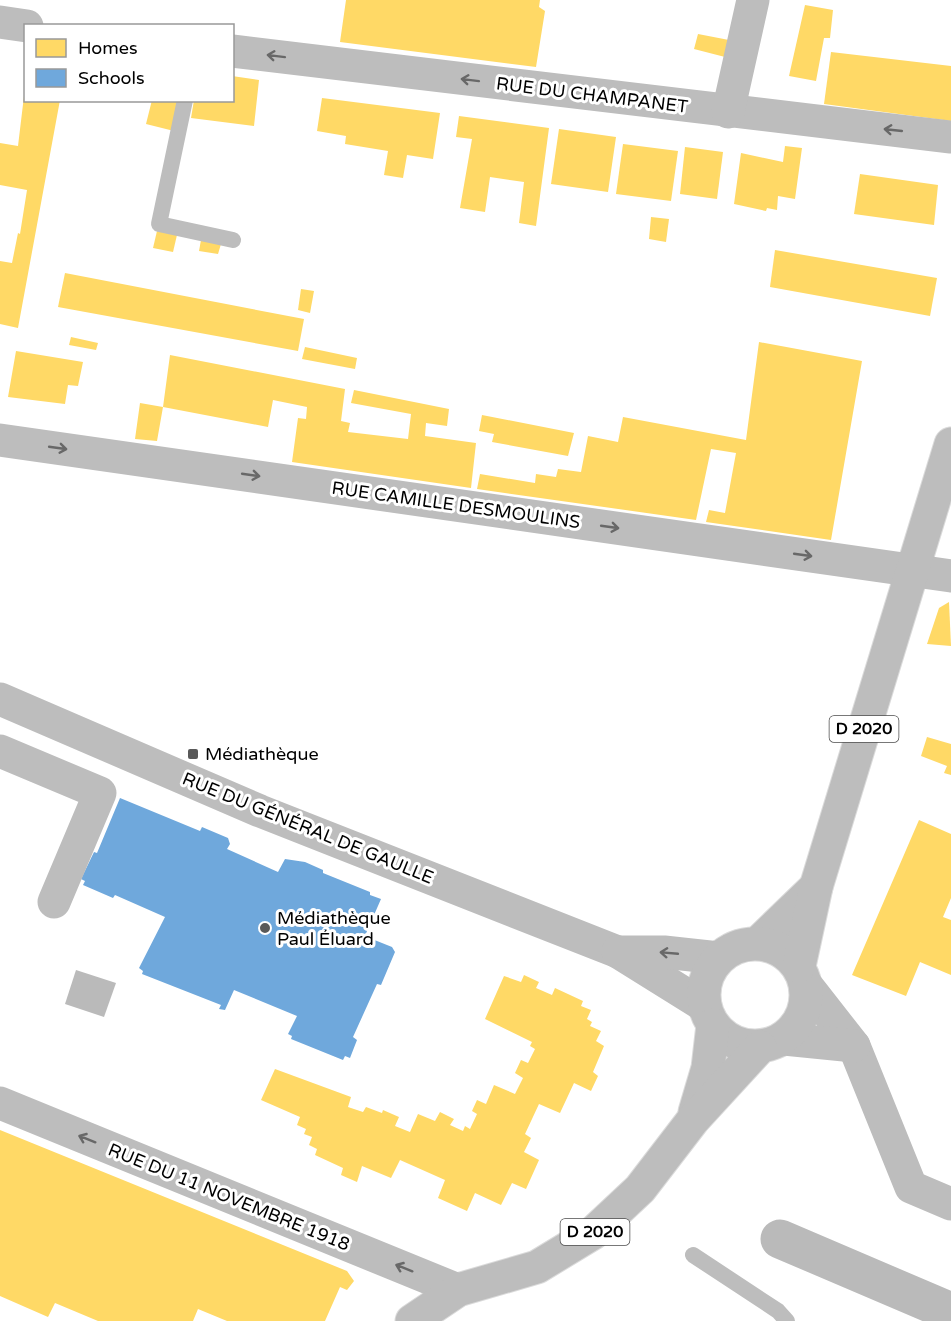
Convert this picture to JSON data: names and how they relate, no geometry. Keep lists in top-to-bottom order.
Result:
{
  "streets": {
    "street": [
      "RUE DU CHAMPANET",
      "RUE CAMILLE DESMOULINS",
      "D 2020",
      "RUE DU GÉNÉRAL DE GAULLE",
      "RUE DU 11 NOVEMBRE 1918"
    ]
  },
  "crossings": [
    ["RUE CAMILLE DESMOULINS", "D 2020"],
    ["D 2020", "RUE DU GÉNÉRAL DE GAULLE"],
    ["D 2020", "RUE DU 11 NOVEMBRE 1918"]
  ],
  "one_way": ["RUE DU CHAMPANET", "RUE CAMILLE DESMOULINS", "RUE DU 11 NOVEMBRE 1918"],
  "places": {
    "transit": ["Médiathèque"],
    "other": ["Médiathèque Paul Éluard"]
  },
  "legend": ["Homes", "Schools"]
}
